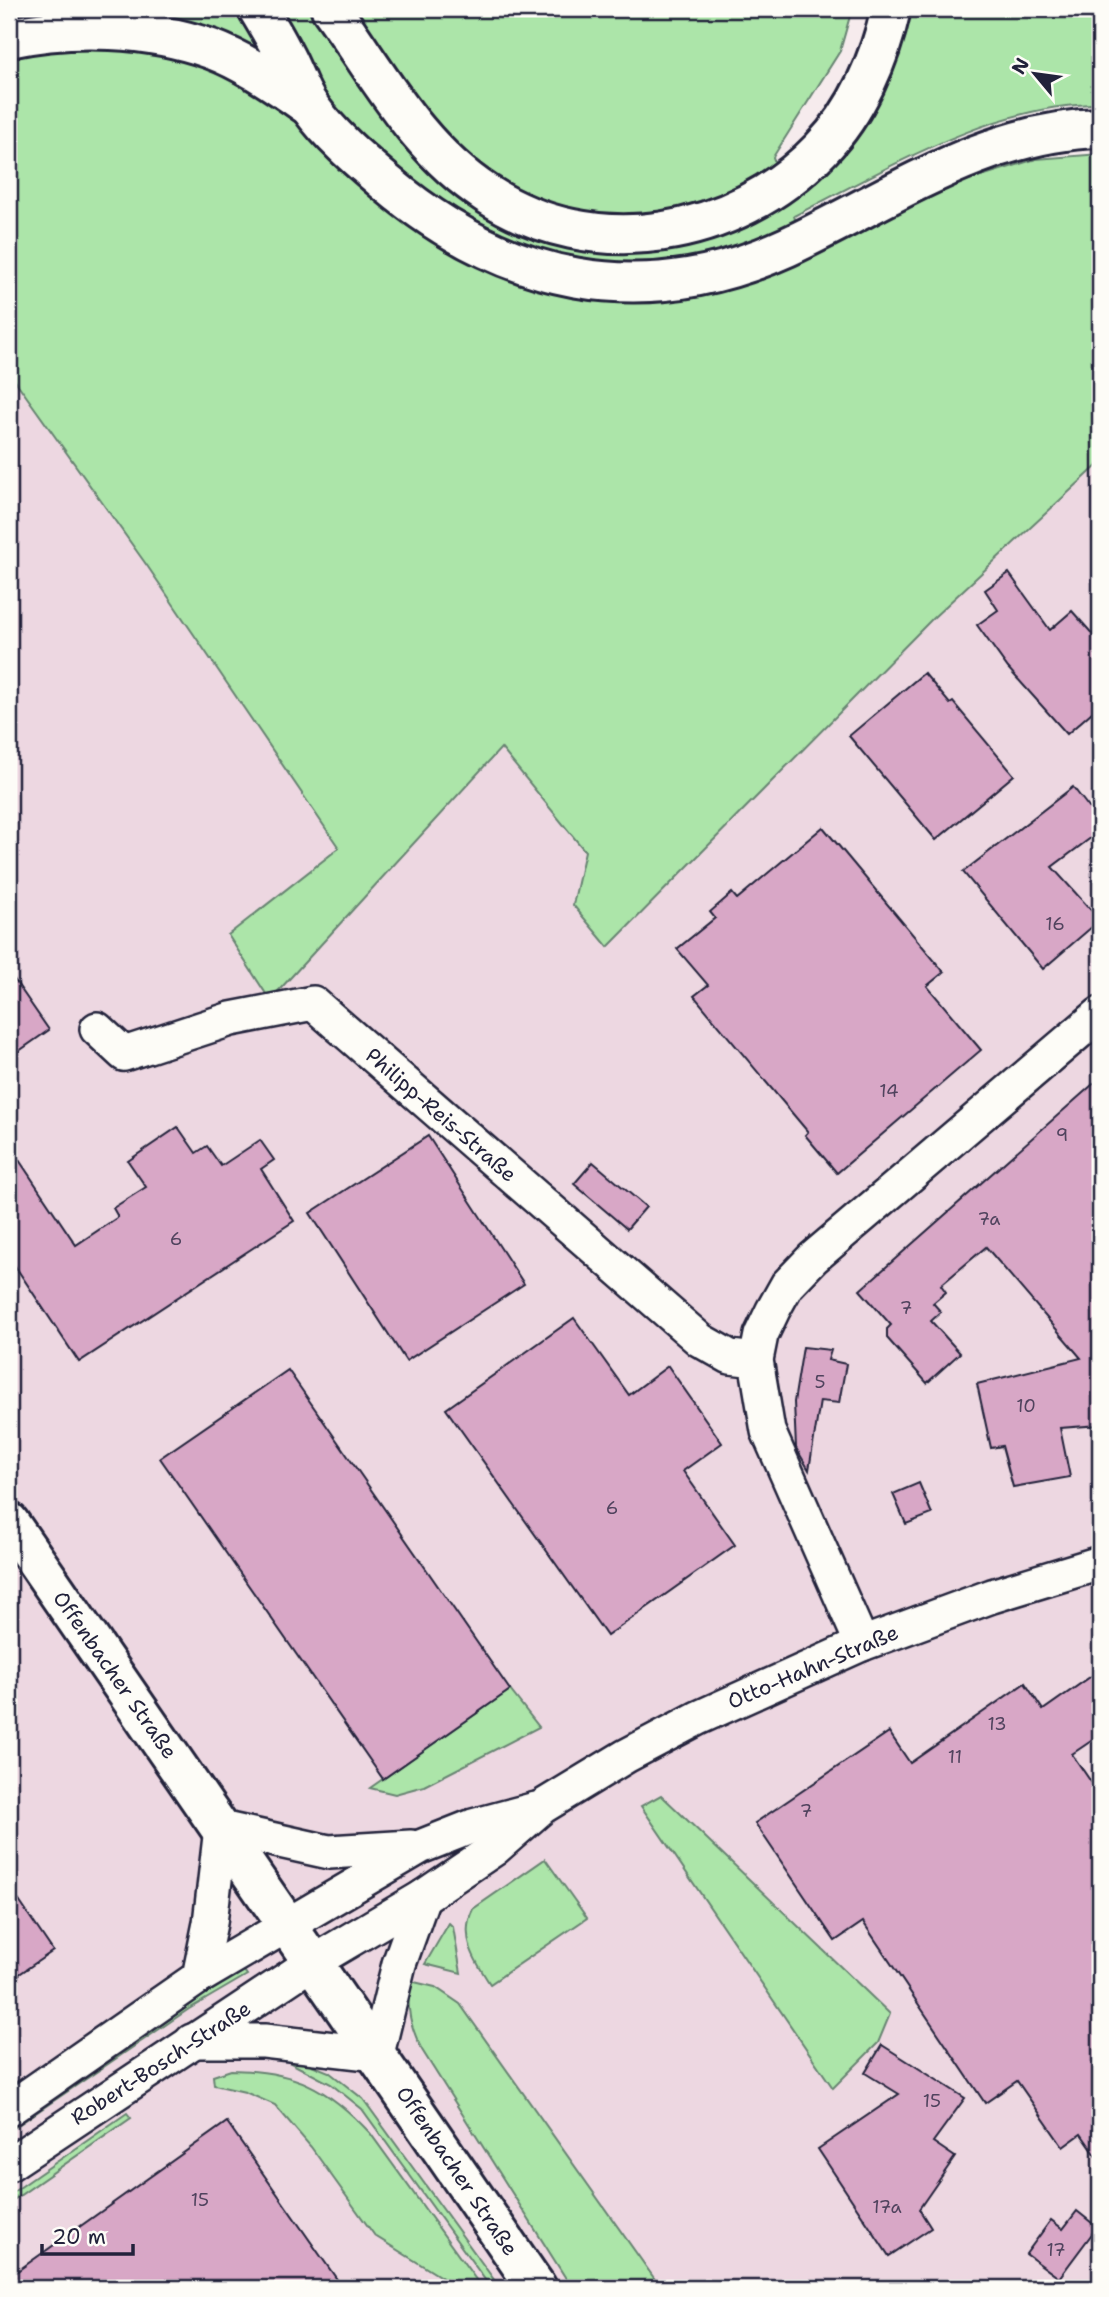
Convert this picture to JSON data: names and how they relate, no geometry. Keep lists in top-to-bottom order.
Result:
{
  "streets": {
    "main road": ["Offenbacher Straße"],
    "street": ["Philipp-Reis-Straße", "Otto-Hahn-Straße", "Robert-Bosch-Straße"]
  },
  "crossings": [
    ["Otto-Hahn-Straße", "Offenbacher Straße"],
    ["Otto-Hahn-Straße", "Robert-Bosch-Straße"],
    ["Offenbacher Straße", "Robert-Bosch-Straße"]
  ],
  "house_numbers": [
    "16",
    "14",
    "9",
    "7a",
    "6",
    "7",
    "5",
    "10",
    "6",
    "13",
    "11",
    "7",
    "15",
    "15",
    "17a",
    "17"
  ],
  "scale_bar": "20 m",
  "north": "top left"
}
